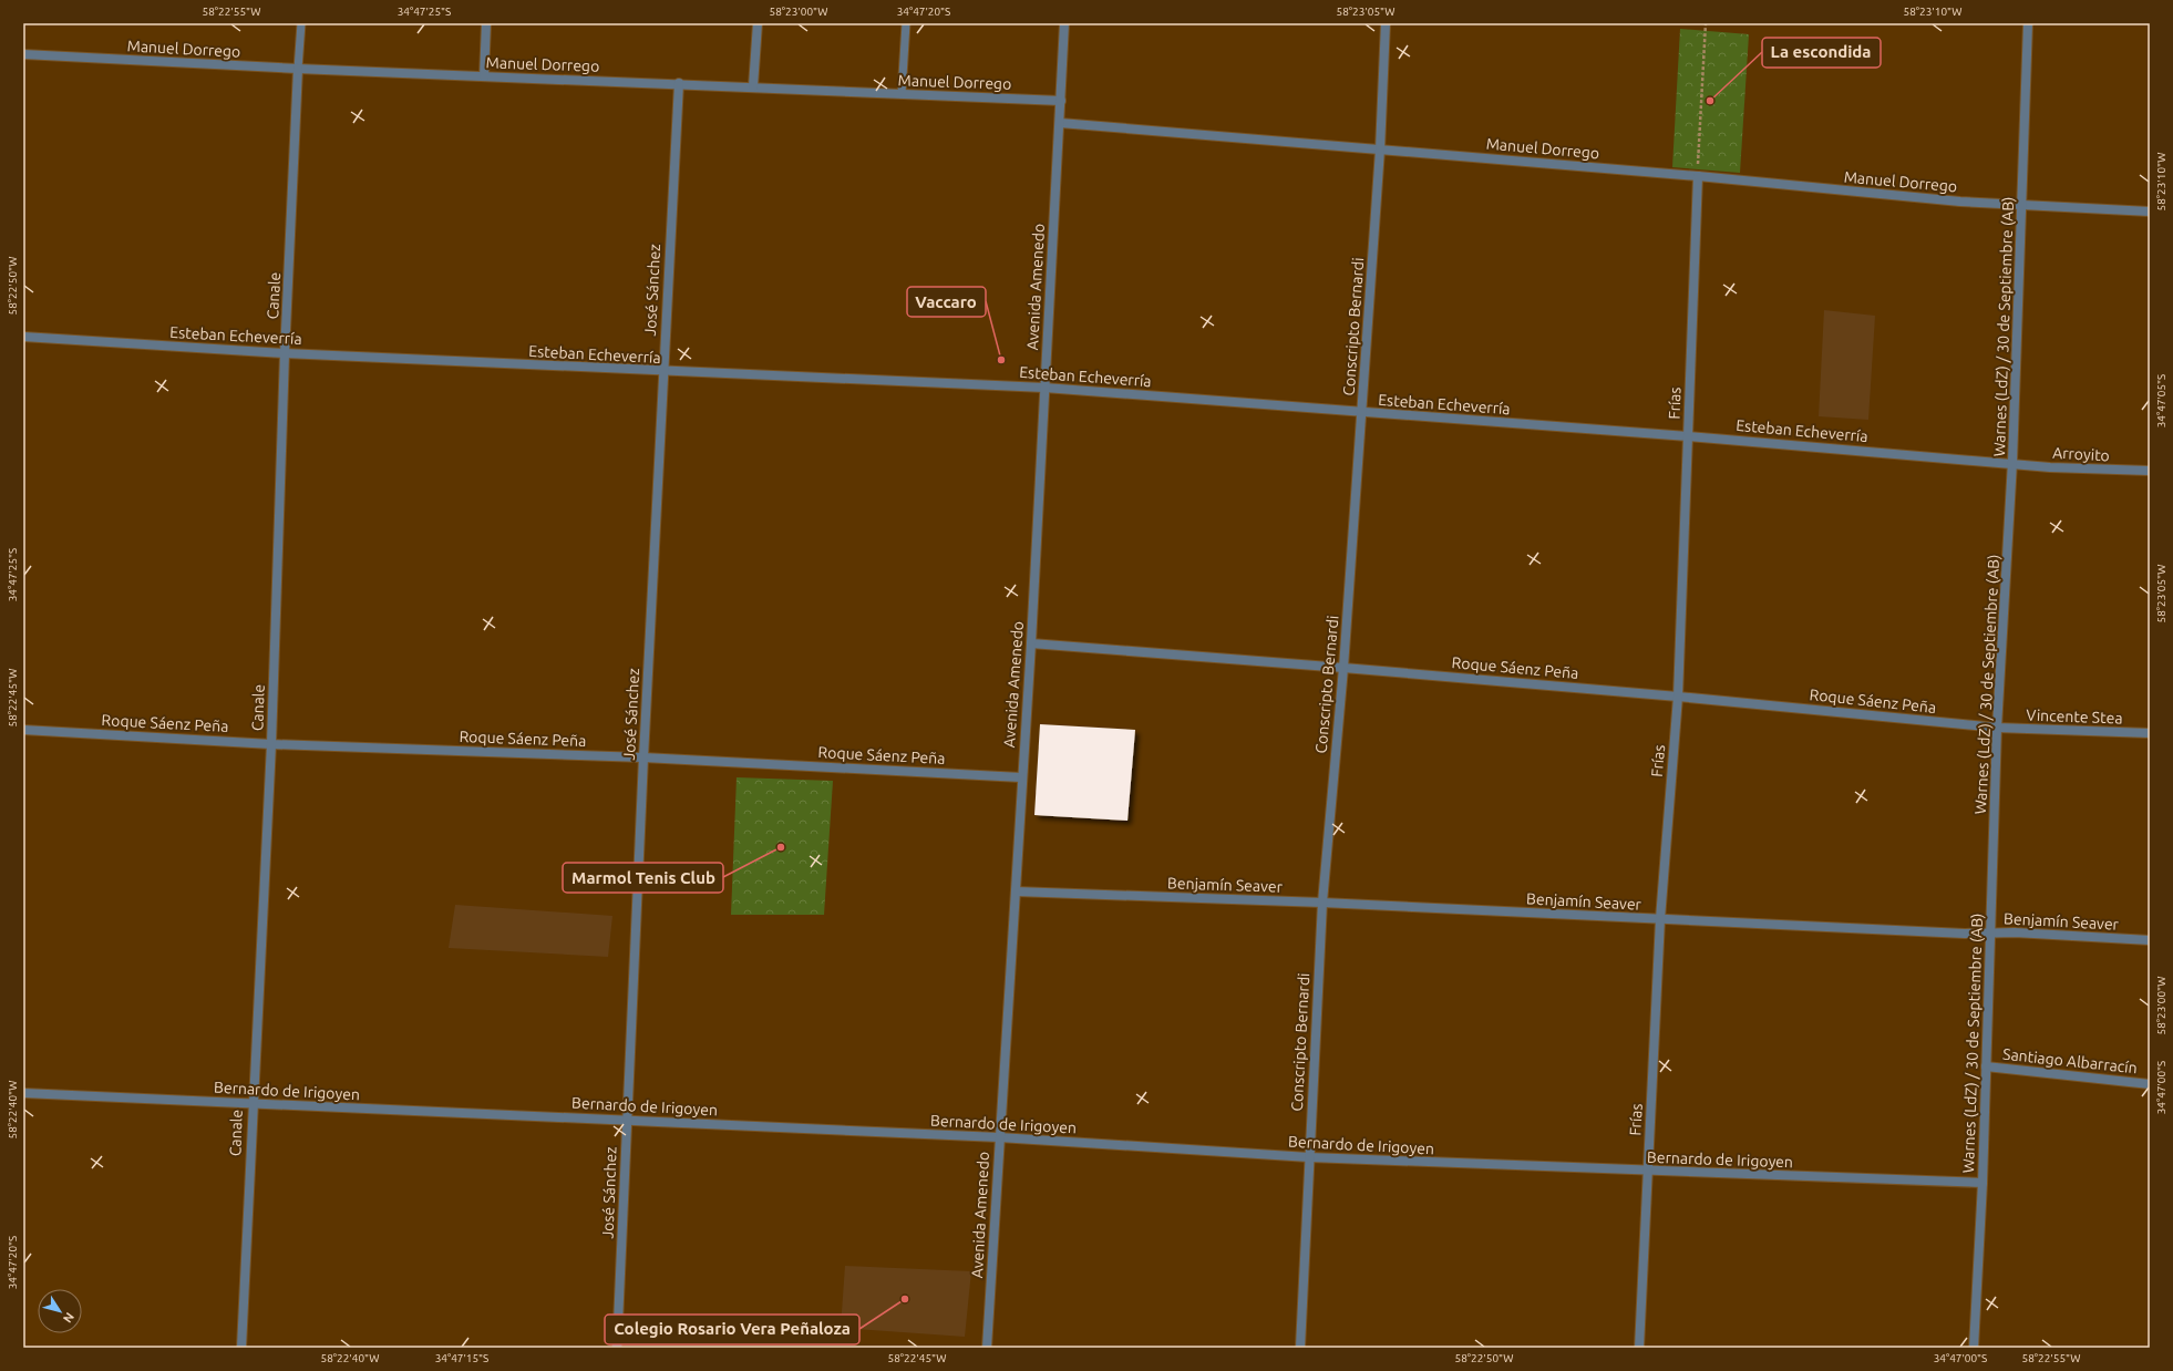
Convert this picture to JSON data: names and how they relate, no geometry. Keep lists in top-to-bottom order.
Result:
{
  "streets": {
    "street": [
      "Manuel Dorrego",
      "Avenida Amenedo",
      "José Sánchez",
      "Canale",
      "Conscripto Bernardi",
      "Warnes (LdZ) / 30 de Septiembre (AB)",
      "Esteban Echeverría",
      "Frías",
      "Arroyito",
      "Roque Sáenz Peña",
      "Vincente Stea",
      "Benjamín Seaver",
      "Santiago Albarracín",
      "Bernardo de Irigoyen"
    ]
  },
  "crossings": [
    ["Manuel Dorrego", "Avenida Amenedo"],
    ["Manuel Dorrego", "José Sánchez"],
    ["Manuel Dorrego", "Canale"],
    ["Manuel Dorrego", "Conscripto Bernardi"],
    ["Manuel Dorrego", "Warnes (LdZ) / 30 de Septiembre (AB)"],
    ["Manuel Dorrego", "Frías"],
    ["Avenida Amenedo", "Esteban Echeverría"],
    ["Avenida Amenedo", "Roque Sáenz Peña"],
    ["Avenida Amenedo", "Benjamín Seaver"],
    ["Avenida Amenedo", "Bernardo de Irigoyen"],
    ["José Sánchez", "Esteban Echeverría"],
    ["José Sánchez", "Roque Sáenz Peña"],
    ["José Sánchez", "Bernardo de Irigoyen"],
    ["Canale", "Esteban Echeverría"],
    ["Canale", "Roque Sáenz Peña"],
    ["Canale", "Bernardo de Irigoyen"],
    ["Conscripto Bernardi", "Esteban Echeverría"],
    ["Conscripto Bernardi", "Roque Sáenz Peña"],
    ["Conscripto Bernardi", "Benjamín Seaver"],
    ["Conscripto Bernardi", "Bernardo de Irigoyen"],
    ["Warnes (LdZ) / 30 de Septiembre (AB)", "Esteban Echeverría"],
    ["Warnes (LdZ) / 30 de Septiembre (AB)", "Arroyito"],
    ["Warnes (LdZ) / 30 de Septiembre (AB)", "Roque Sáenz Peña"],
    ["Warnes (LdZ) / 30 de Septiembre (AB)", "Vincente Stea"],
    ["Warnes (LdZ) / 30 de Septiembre (AB)", "Benjamín Seaver"],
    ["Warnes (LdZ) / 30 de Septiembre (AB)", "Santiago Albarracín"],
    ["Warnes (LdZ) / 30 de Septiembre (AB)", "Bernardo de Irigoyen"],
    ["Esteban Echeverría", "Frías"],
    ["Esteban Echeverría", "Arroyito"],
    ["Frías", "Roque Sáenz Peña"],
    ["Frías", "Benjamín Seaver"],
    ["Frías", "Bernardo de Irigoyen"],
    ["Roque Sáenz Peña", "Vincente Stea"]
  ],
  "places": [
    "La escondida",
    "Vaccaro",
    "Marmol Tenis Club",
    "Colegio Rosario Vera Peñaloza"
  ],
  "north": "bottom right",
  "coordinates": [
    "58°22'55\"W",
    "34°47'25\"S",
    "58°23'00\"W",
    "34°47'20\"S",
    "58°23'05\"W",
    "58°23'10\"W",
    "58°22'50\"W",
    "34°47'05\"S",
    "58°22'45\"W",
    "34°47'00\"S",
    "58°22'40\"W",
    "34°47'15\"S"
  ]
}
